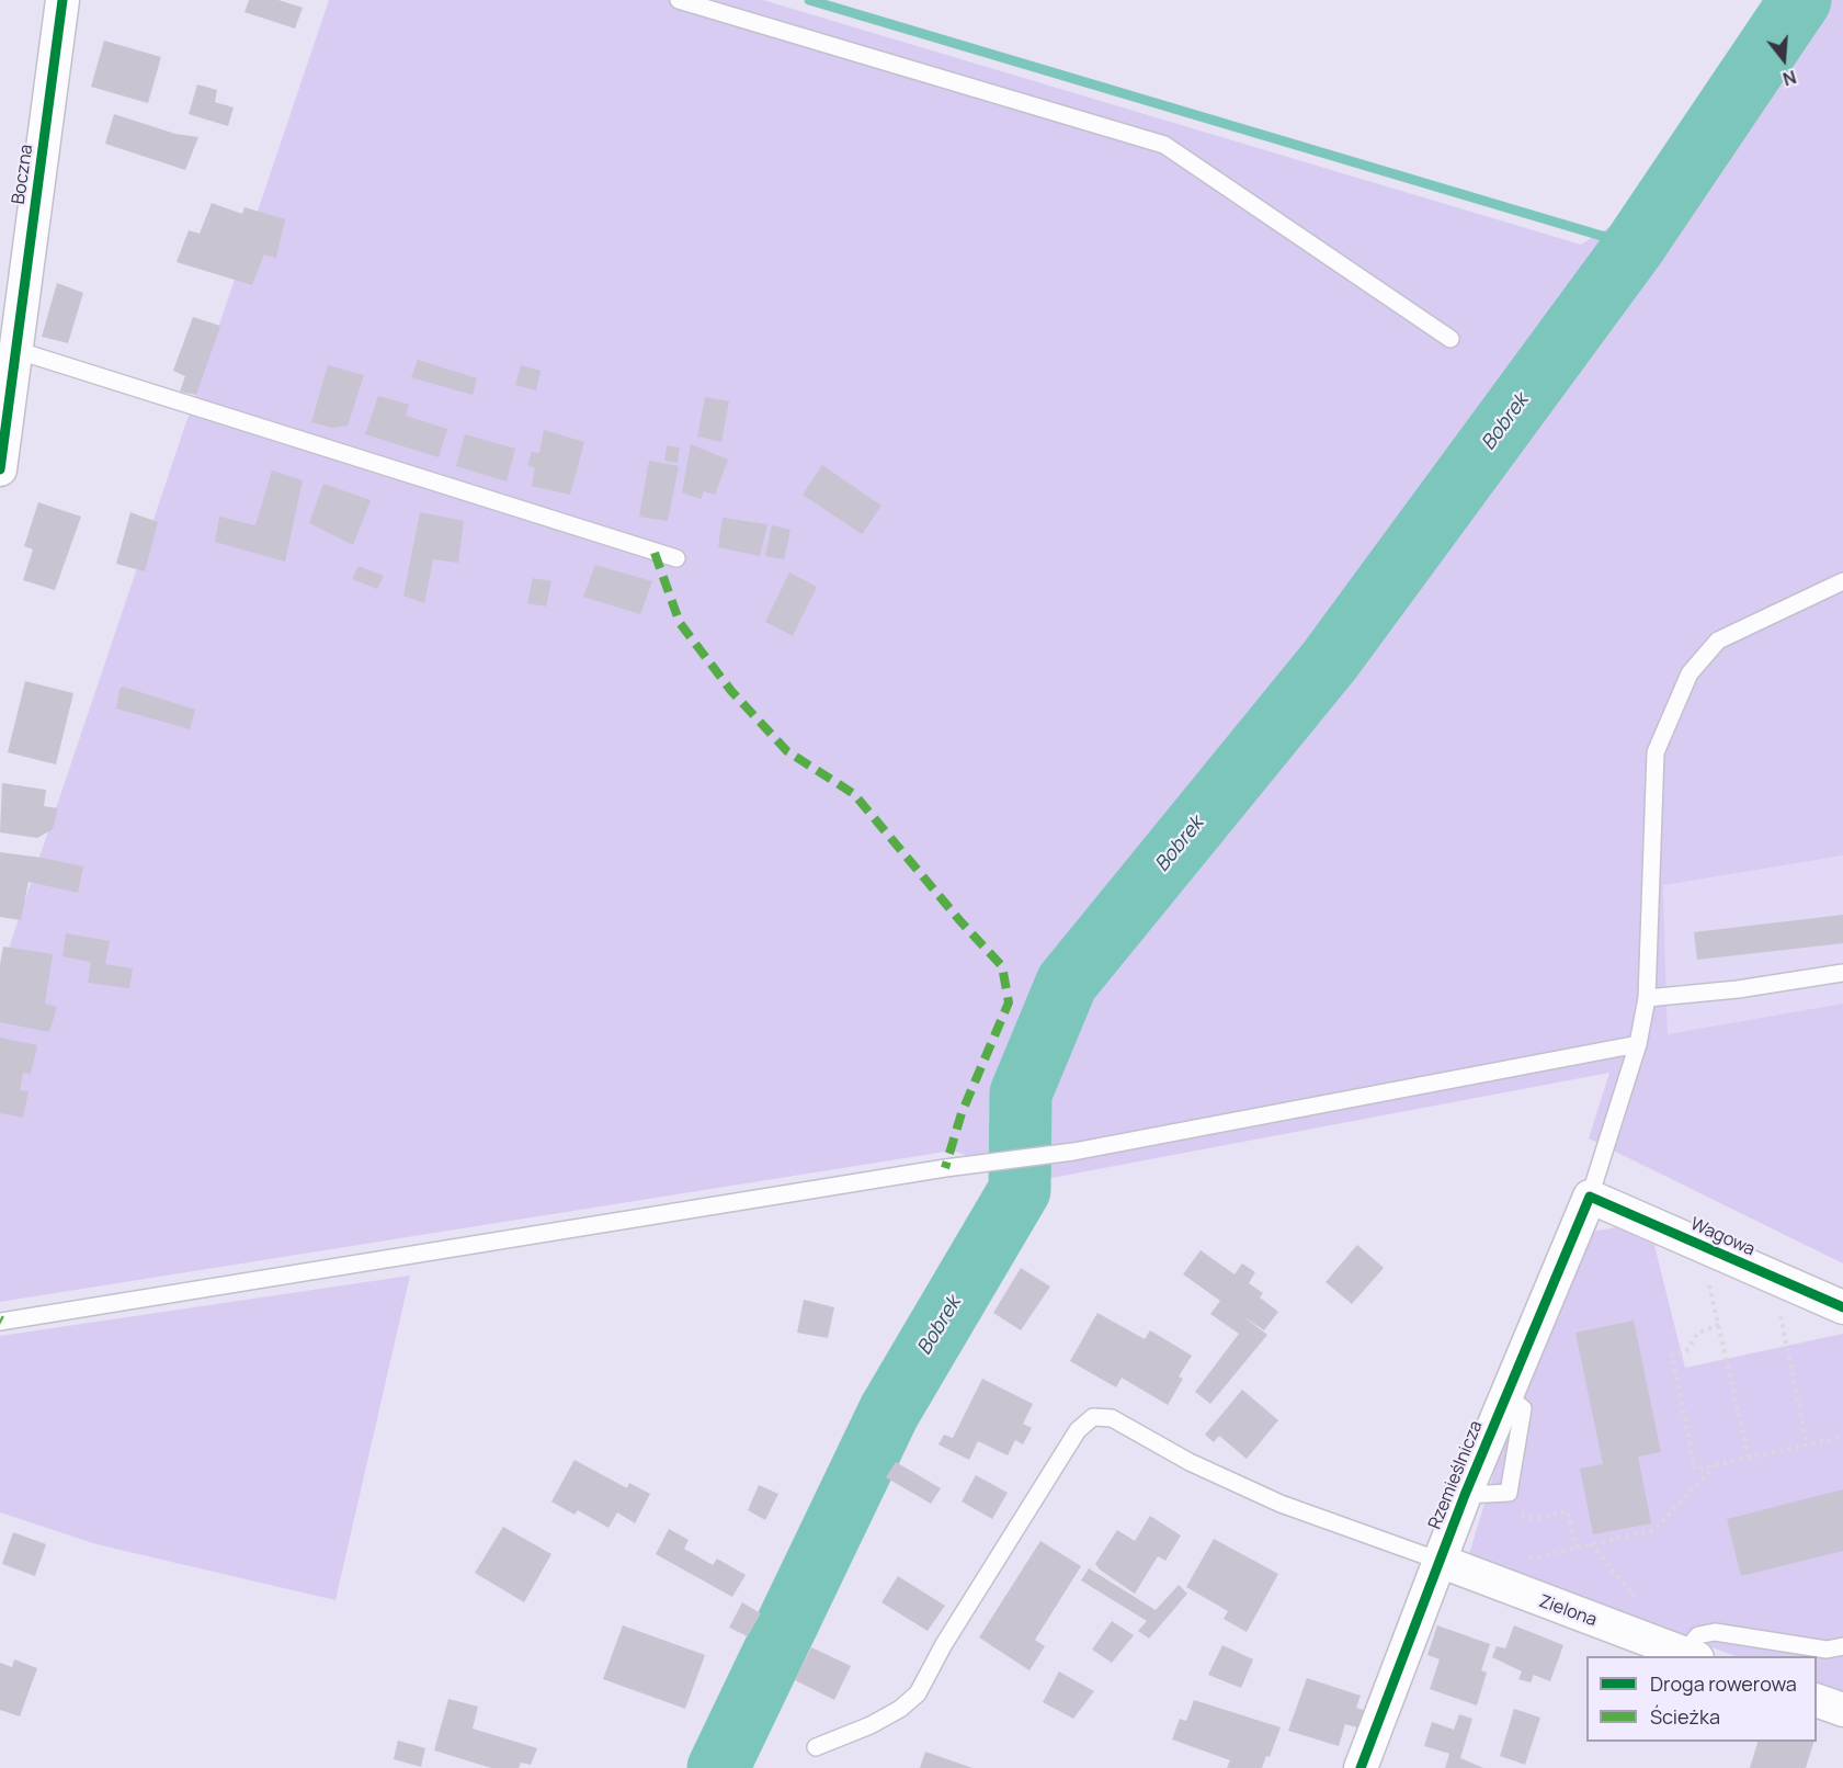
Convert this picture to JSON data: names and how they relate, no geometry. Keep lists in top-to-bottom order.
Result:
{
  "streets": {
    "street": [
      "Boczna",
      "Wagowa",
      "Rzemieślnicza",
      "Zielona"
    ]
  },
  "crossings": [
    ["Wagowa", "Rzemieślnicza"],
    ["Rzemieślnicza", "Zielona"]
  ],
  "water": ["Bobrek"],
  "legend": ["Droga rowerowa", "Ścieżka"],
  "north": "bottom"
}
